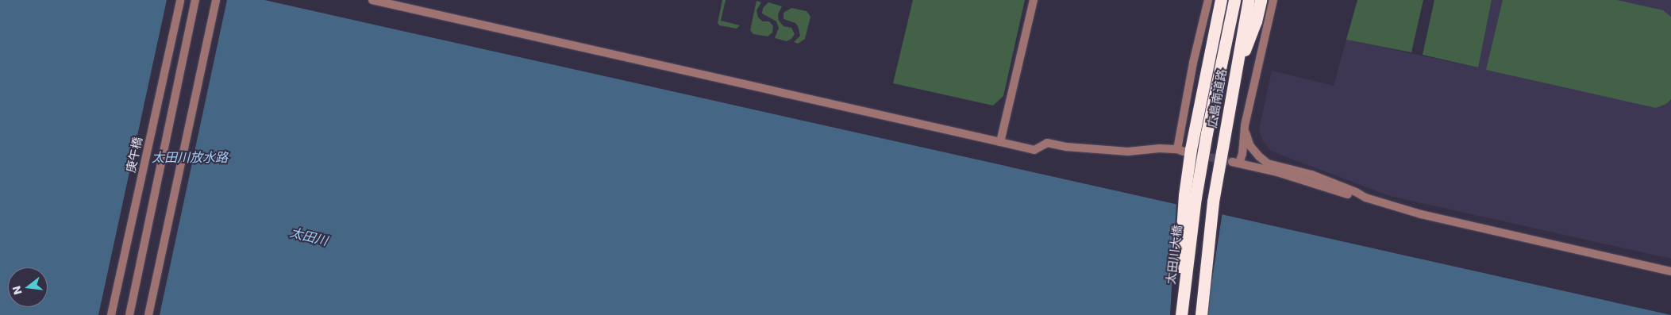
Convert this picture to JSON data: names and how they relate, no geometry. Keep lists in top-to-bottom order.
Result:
{
  "streets": {
    "highway": ["広島南道路"],
    "street": ["庚午橋"]
  },
  "water": ["太田川放水路", "太田川"],
  "north": "left"
}
